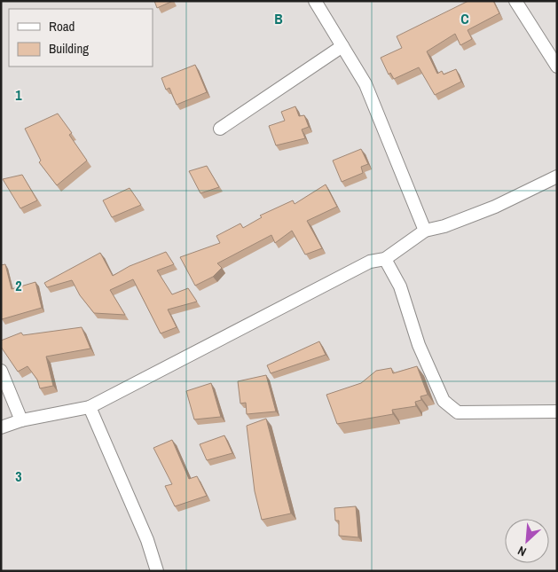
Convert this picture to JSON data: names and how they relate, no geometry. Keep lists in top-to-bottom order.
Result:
{
  "legend": ["Road", "Building"],
  "north": "bottom left",
  "grid": {
    "columns": ["B", "C"],
    "rows": ["1", "2", "3"]
  }
}
